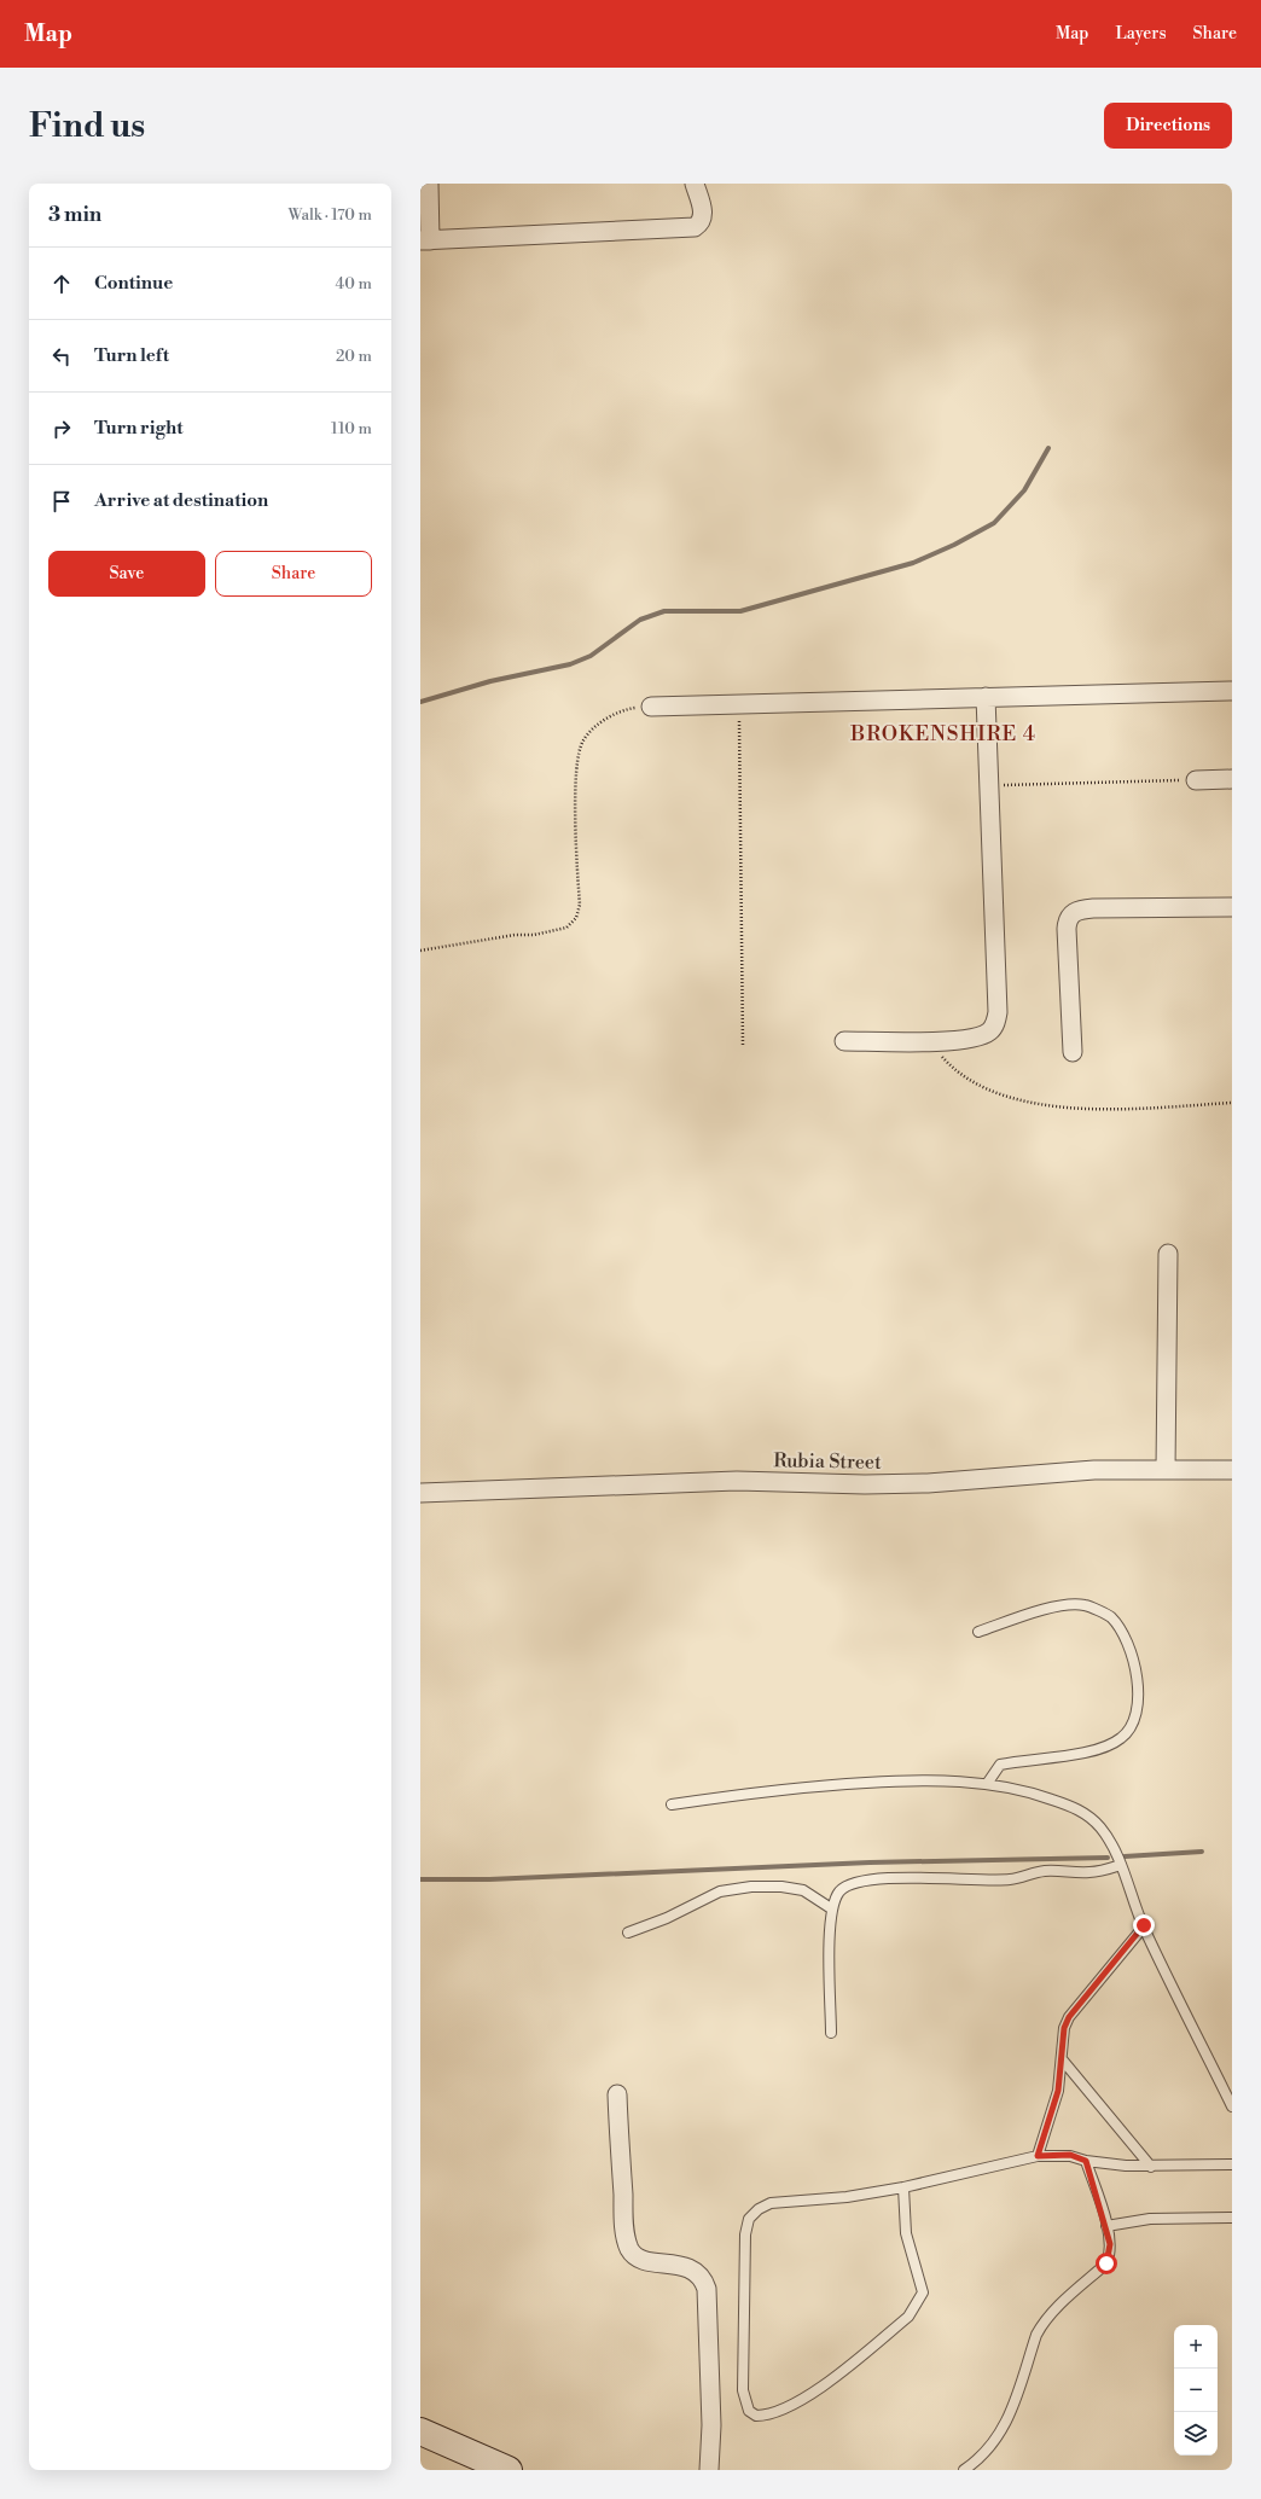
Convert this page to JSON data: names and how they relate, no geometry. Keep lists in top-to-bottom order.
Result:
{
  "streets": {
    "street": ["Rubia Street"]
  },
  "districts": ["BROKENSHIRE 4"],
  "page": {
    "header": "Map",
    "nav": ["Map", "Layers", "Share"],
    "buttons": [
      "Directions",
      ["Save", "Share"]
    ],
    "title": "Find us",
    "heading": ["3 min", "Walk · 170 m"],
    "list": [
      ["Continue", "40 m"],
      ["Turn left", "20 m"],
      ["Turn right", "110 m"],
      "Arrive at destination"
    ],
    "map_buttons": ["+", "−"]
  }
}
